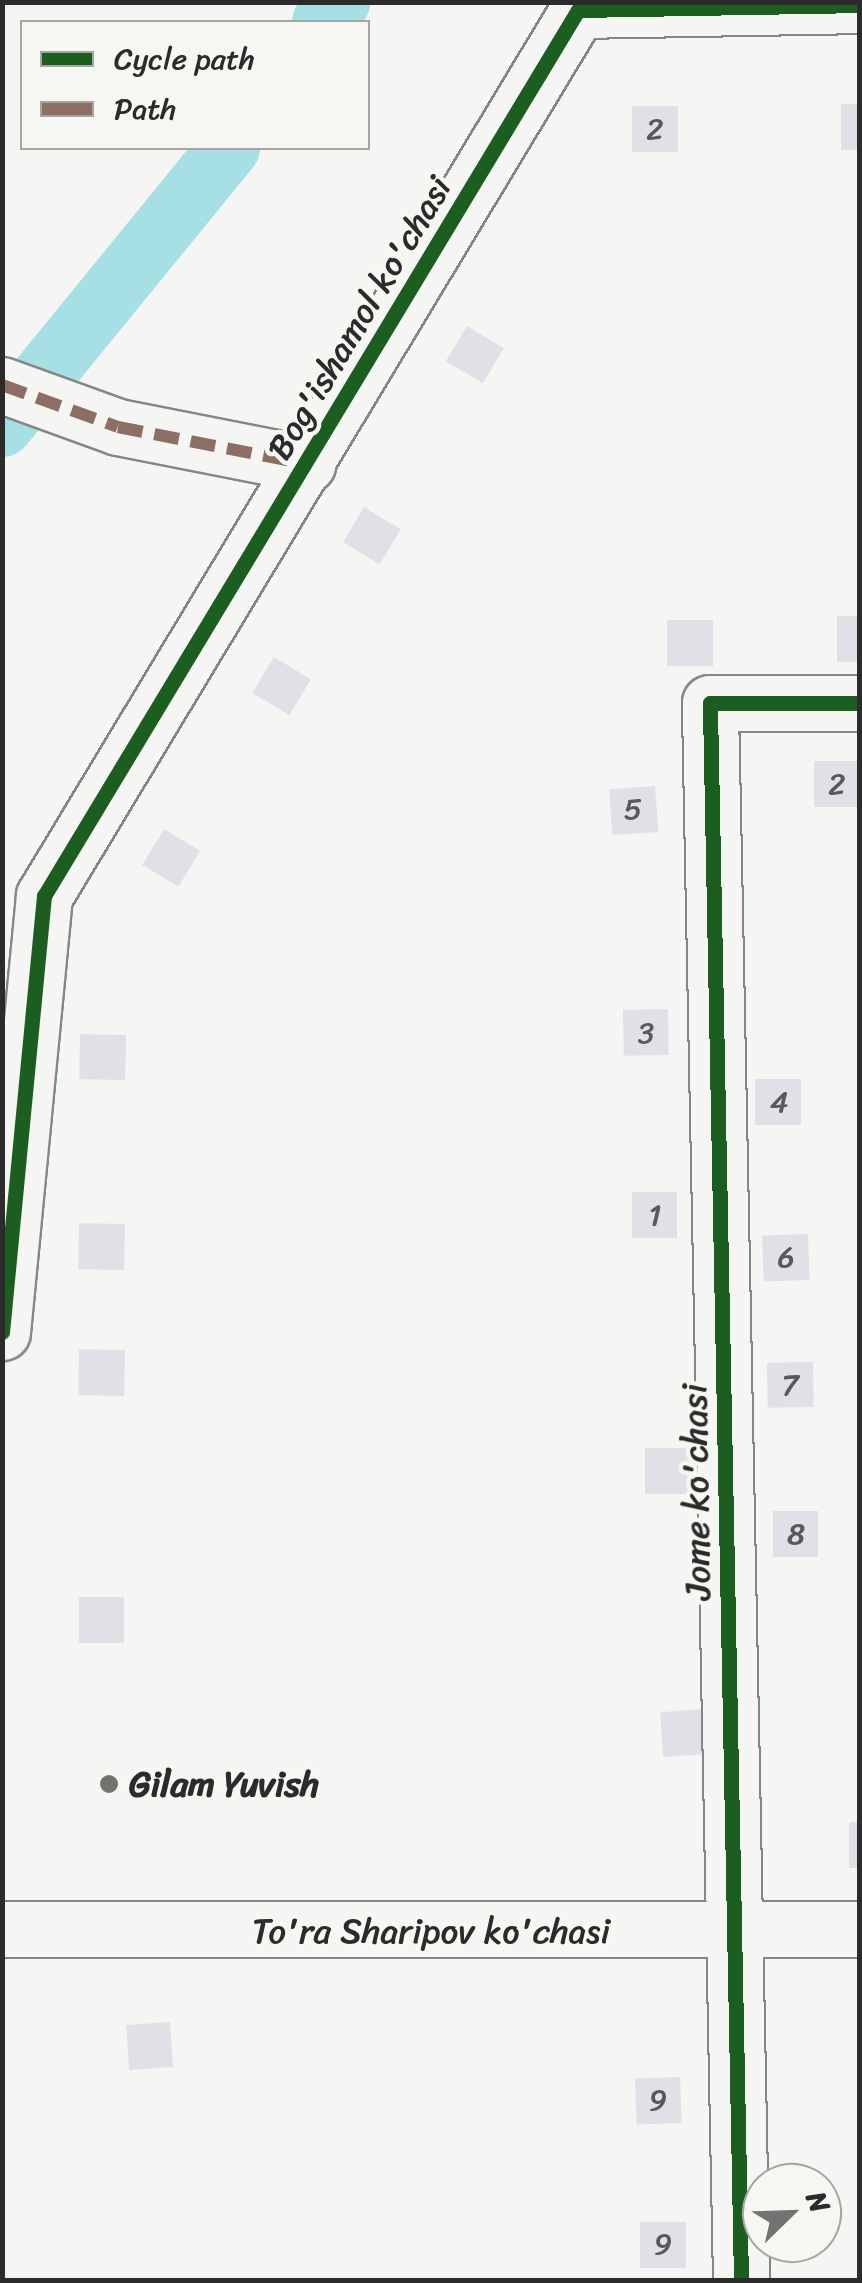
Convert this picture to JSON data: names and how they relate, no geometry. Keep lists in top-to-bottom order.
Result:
{
  "streets": {
    "street": ["Bog'ishamol ko'chasi", "Jome ko'chasi", "To'ra Sharipov ko'chasi"]
  },
  "crossings": [
    ["Jome ko'chasi", "To'ra Sharipov ko'chasi"]
  ],
  "places": ["Gilam Yuvish"],
  "house_numbers": [
    "2",
    "2",
    "5",
    "3",
    "4",
    "1",
    "6",
    "7",
    "8",
    "9",
    "9"
  ],
  "legend": ["Cycle path", "Path"],
  "north": "top right"
}
